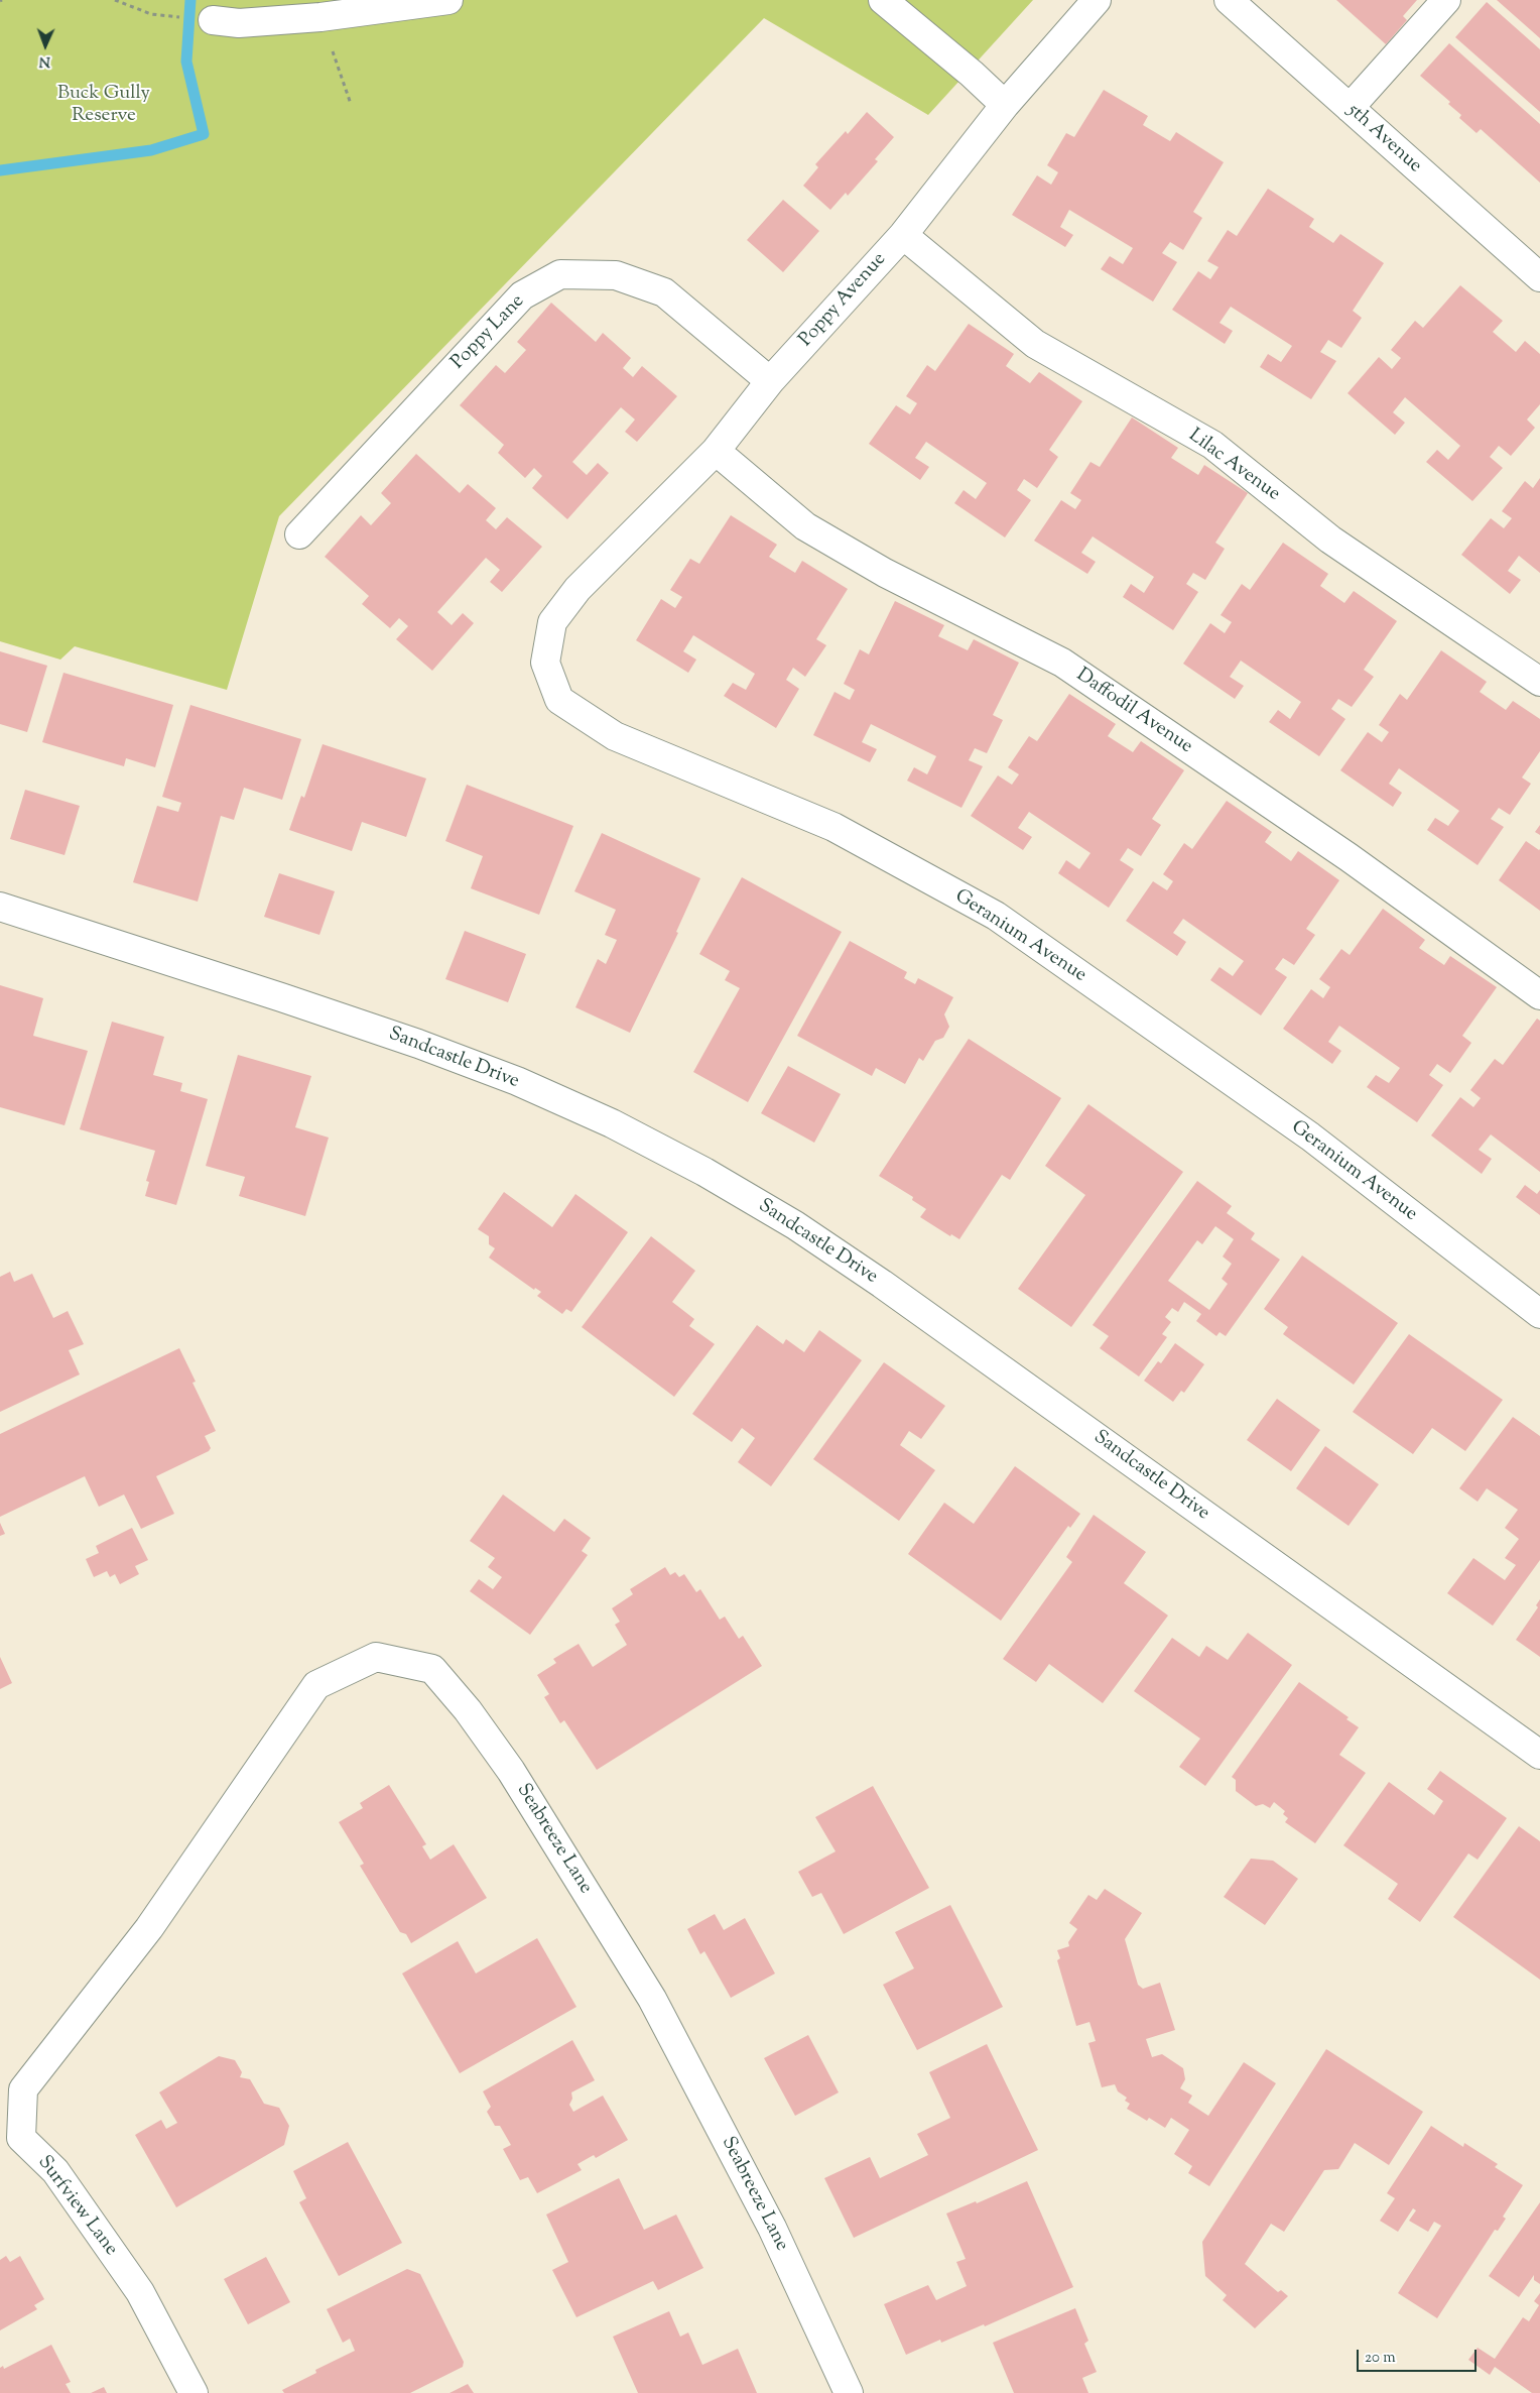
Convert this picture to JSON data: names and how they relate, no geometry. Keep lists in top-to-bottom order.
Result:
{
  "streets": {
    "street": [
      "5th Avenue",
      "Poppy Avenue",
      "Poppy Lane",
      "Lilac Avenue",
      "Daffodil Avenue",
      "Geranium Avenue",
      "Sandcastle Drive",
      "Seabreeze Lane",
      "Surfview Lane"
    ]
  },
  "crossings": [
    ["Poppy Avenue", "Poppy Lane"],
    ["Poppy Avenue", "Lilac Avenue"],
    ["Poppy Avenue", "Daffodil Avenue"],
    ["Poppy Avenue", "Geranium Avenue"],
    ["Seabreeze Lane", "Surfview Lane"]
  ],
  "parks": ["Buck Gully Reserve"],
  "scale_bar": "20 m",
  "north": "bottom"
}
